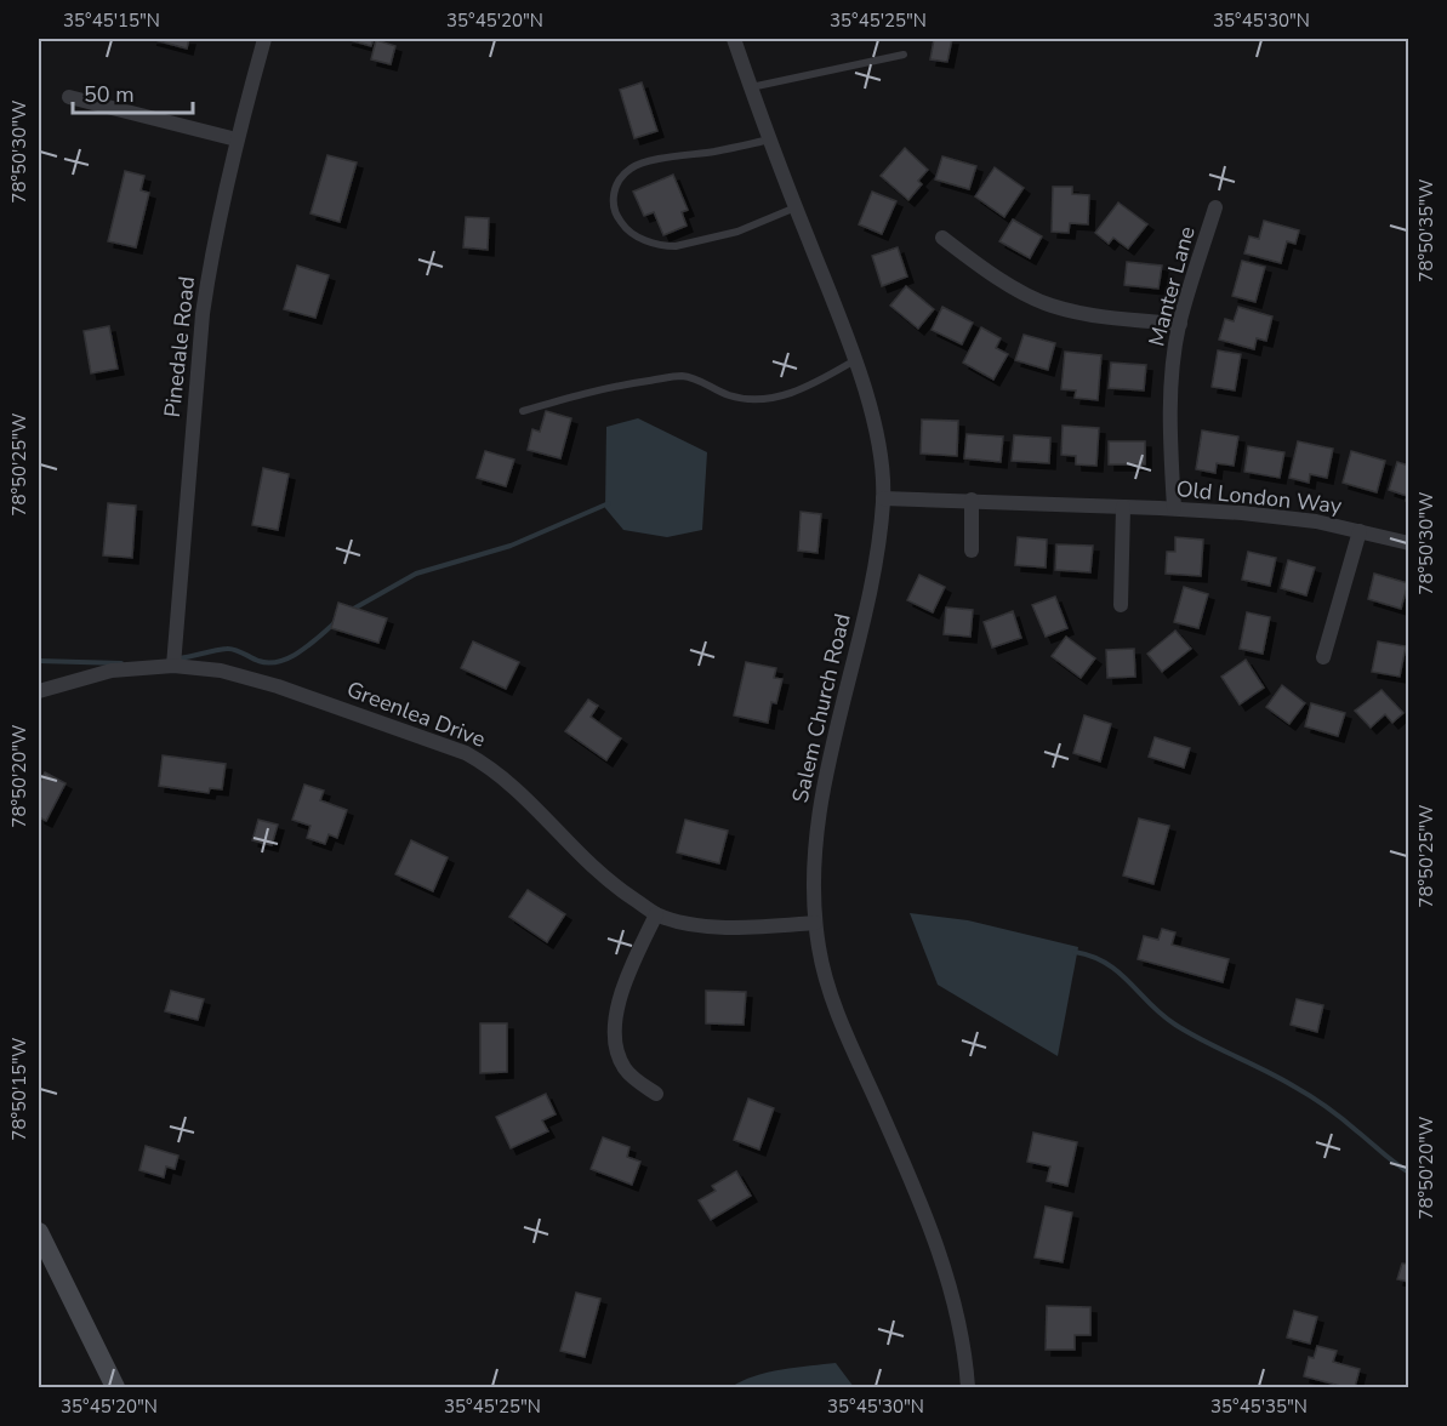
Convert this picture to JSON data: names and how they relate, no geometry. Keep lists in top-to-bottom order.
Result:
{
  "streets": {
    "street": [
      "Manter Lane",
      "Pinedale Road",
      "Old London Way",
      "Salem Church Road",
      "Greenlea Drive"
    ]
  },
  "crossings": [
    ["Manter Lane", "Old London Way"],
    ["Pinedale Road", "Greenlea Drive"],
    ["Old London Way", "Salem Church Road"],
    ["Salem Church Road", "Greenlea Drive"]
  ],
  "scale_bar": "50 m",
  "coordinates": [
    "35°45'15\"N",
    "35°45'20\"N",
    "35°45'25\"N",
    "35°45'30\"N",
    "78°50'30\"W",
    "78°50'35\"W",
    "78°50'25\"W",
    "78°50'20\"W",
    "78°50'15\"W",
    "35°45'35\"N"
  ]
}
